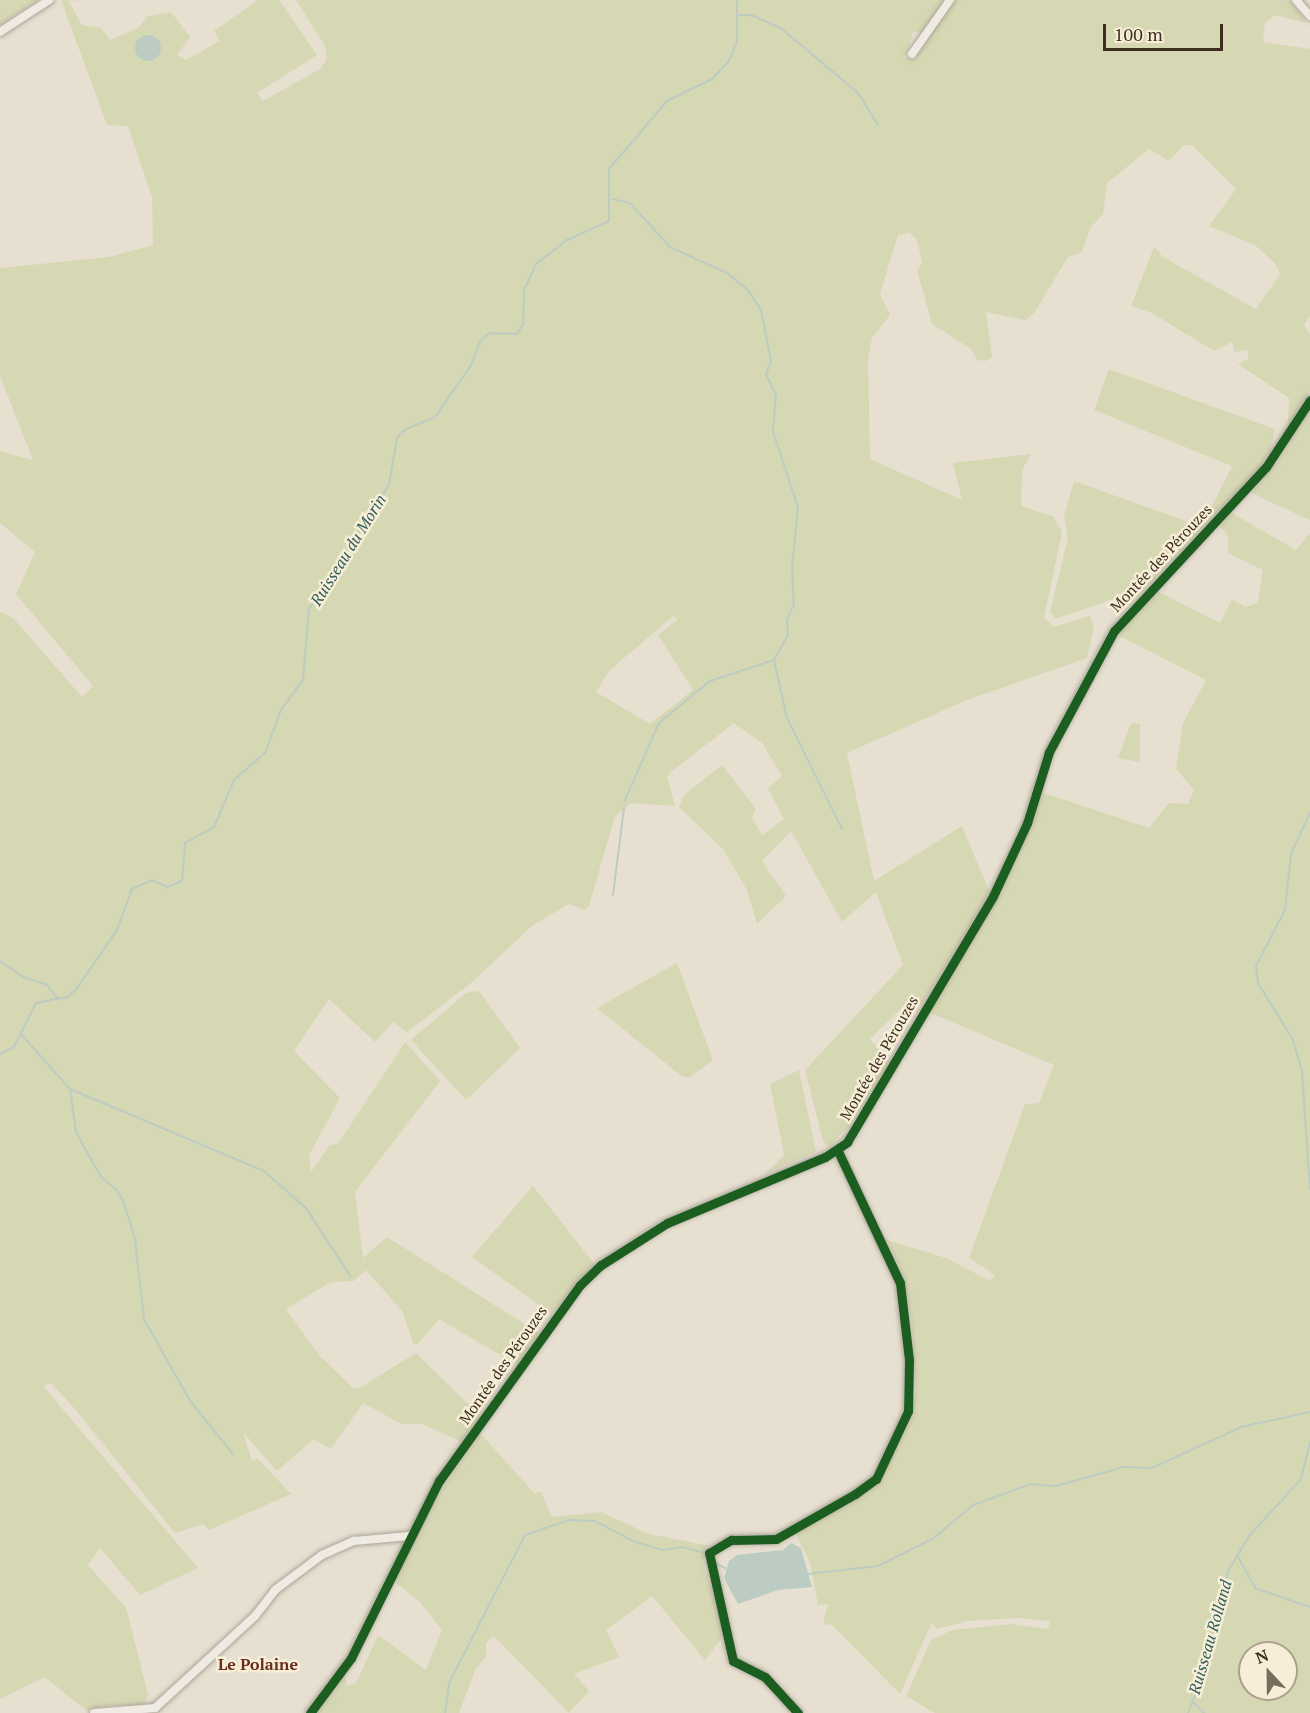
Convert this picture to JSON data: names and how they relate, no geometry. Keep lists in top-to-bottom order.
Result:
{
  "streets": {
    "street": ["Montée des Pérouzes"]
  },
  "districts": ["Le Polaine"],
  "water": ["Ruisseau du Morin", "Ruisseau Rolland"],
  "scale_bar": "100 m",
  "north": "top"
}
